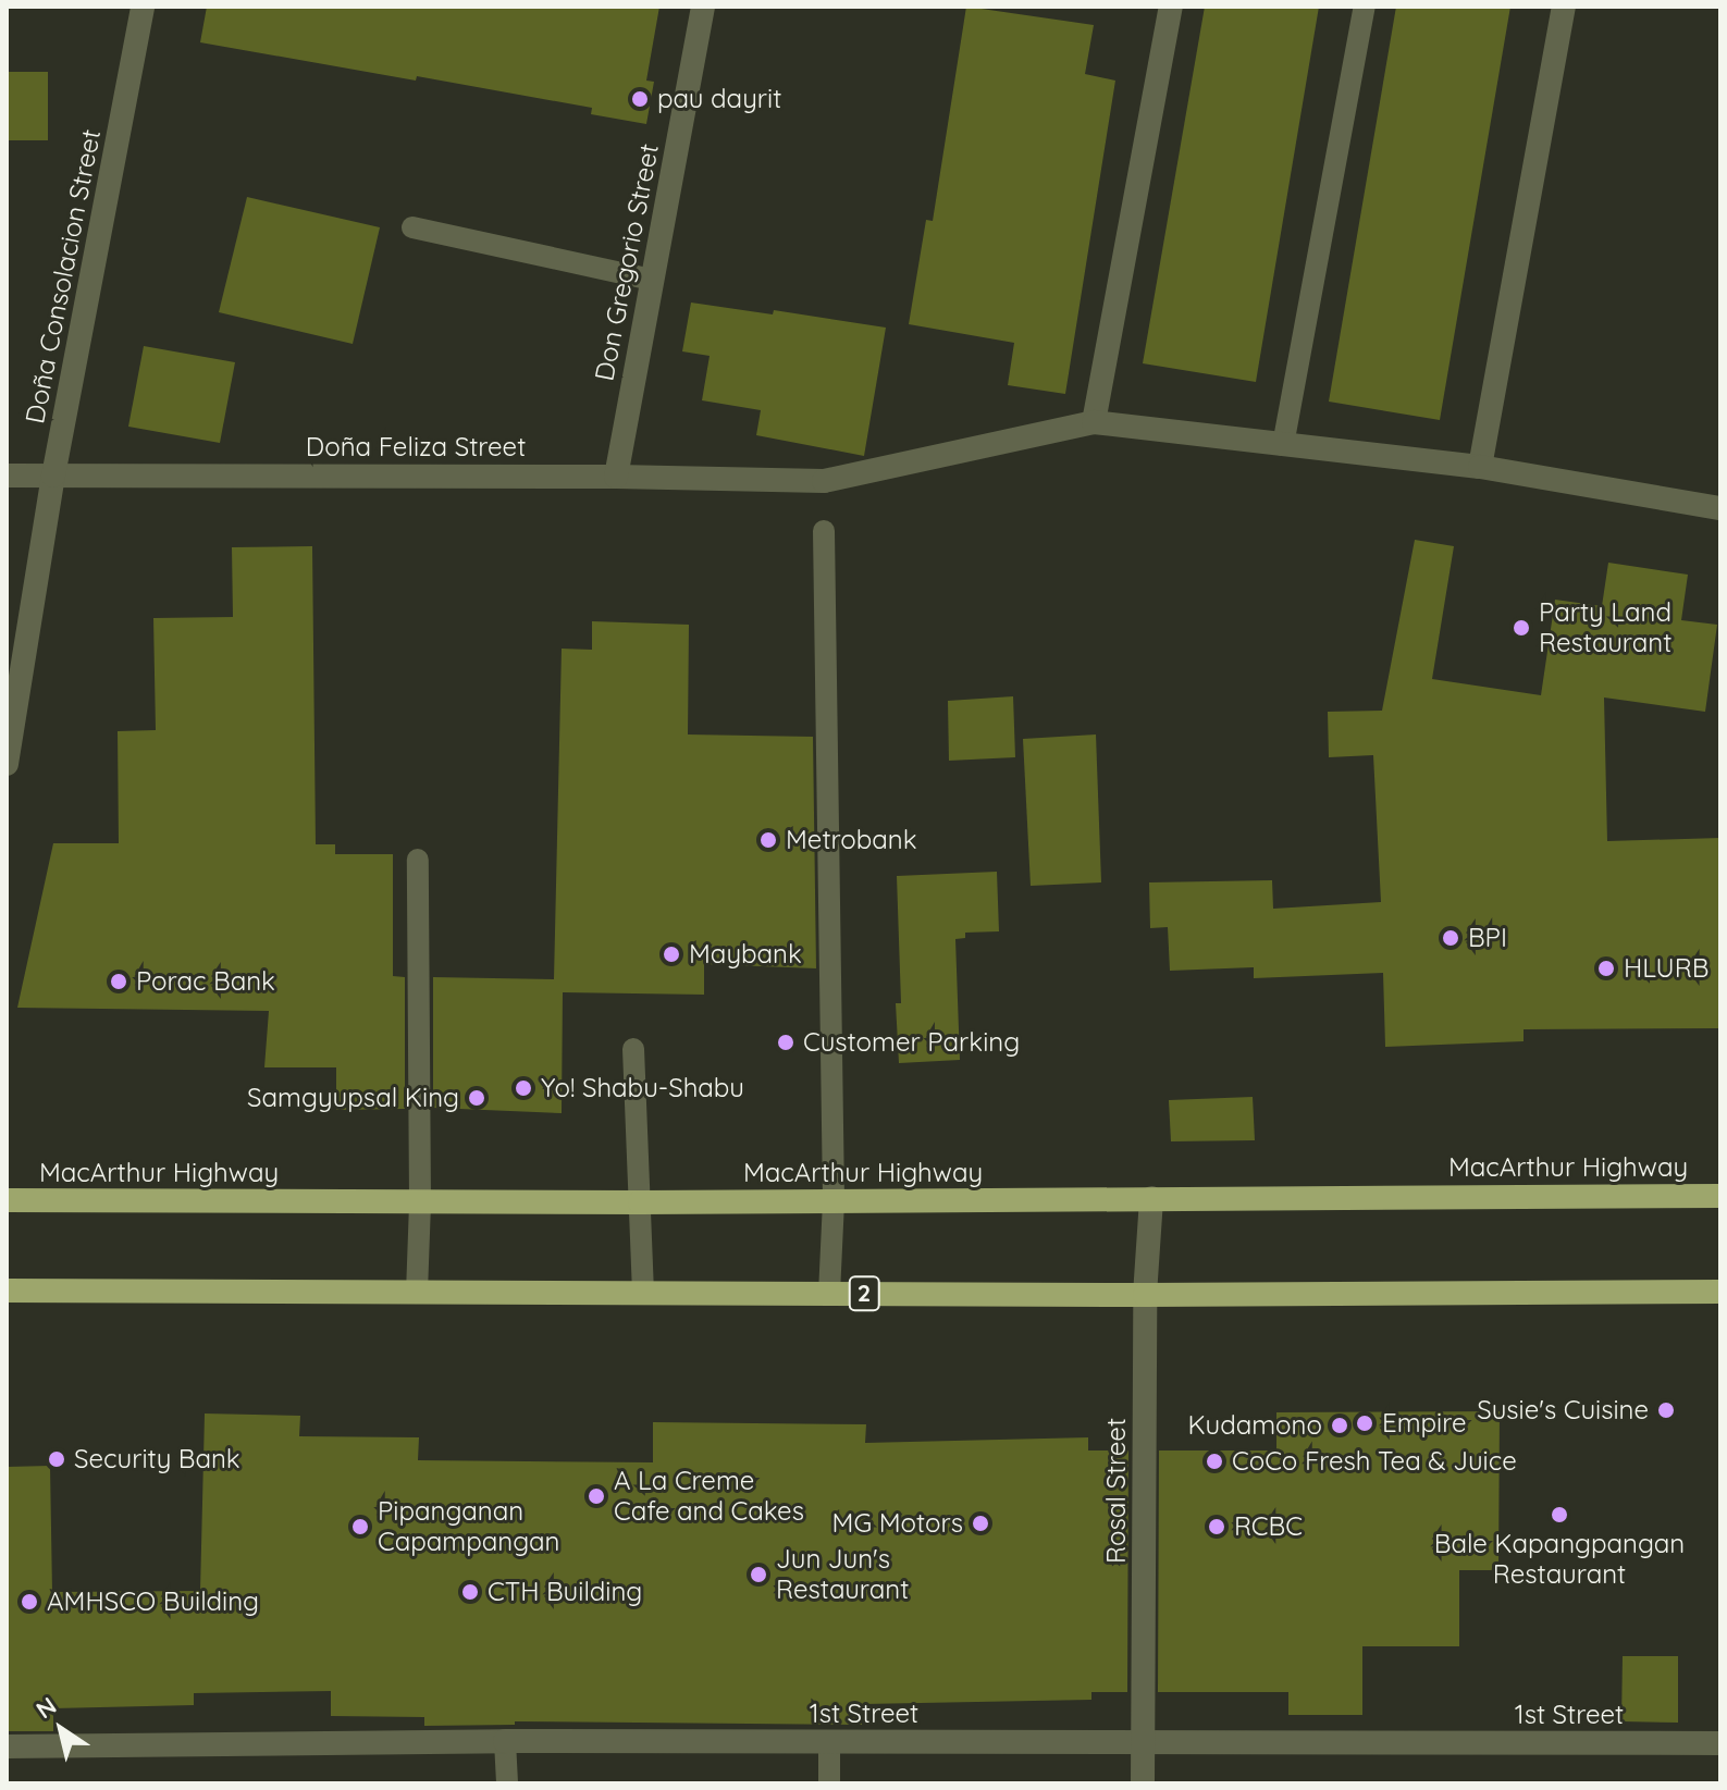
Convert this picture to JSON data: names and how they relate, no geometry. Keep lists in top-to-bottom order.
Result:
{
  "streets": {
    "highway": ["MacArthur Highway", "2"],
    "street": [
      "Don Gregorio Street",
      "Doña Consolacion Street",
      "Doña Feliza Street",
      "Rosal Street",
      "1st Street"
    ]
  },
  "crossings": [
    ["Don Gregorio Street", "Doña Feliza Street"],
    ["Doña Consolacion Street", "Doña Feliza Street"],
    ["MacArthur Highway", "Rosal Street"],
    ["2", "Rosal Street"],
    ["Rosal Street", "1st Street"]
  ],
  "places": [
    "pau dayrit",
    "Party Land Restaurant",
    "Metrobank",
    "BPI",
    "Maybank",
    "HLURB",
    "Porac Bank",
    "Customer Parking",
    "Yo! Shabu-Shabu",
    "Samgyupsal King",
    "Susie's Cuisine",
    "Empire",
    "Kudamono",
    "Security Bank",
    "CoCo Fresh Tea & Juice",
    "A La Creme Cafe and Cakes",
    "Bale Kapangpangan Restaurant",
    "MG Motors",
    "Pipanganan Capampangan",
    "RCBC",
    "Jun Jun's Restaurant",
    "CTH Building",
    "AMHSCO Building"
  ],
  "north": "top left"
}
